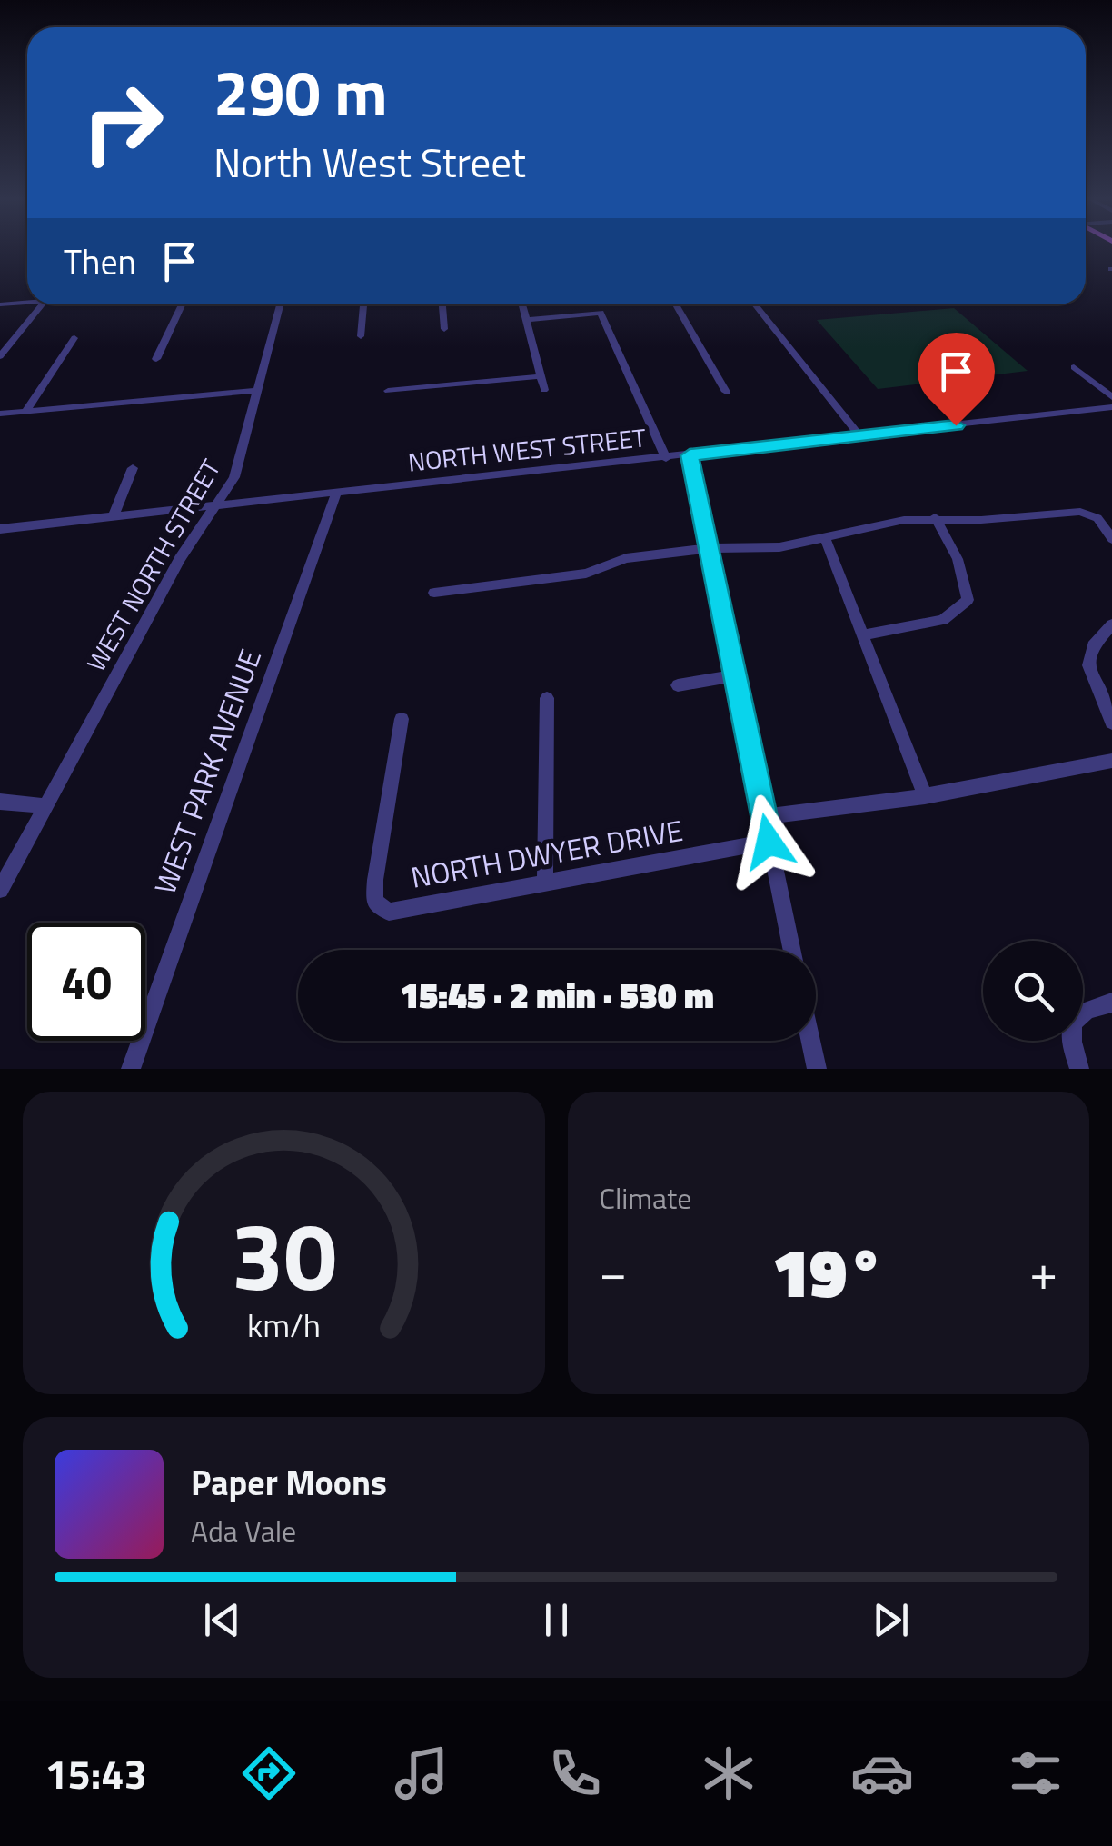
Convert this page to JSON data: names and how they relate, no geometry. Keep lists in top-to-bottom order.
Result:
{
  "streets": {
    "street": [
      "NORTH WEST STREET",
      "WEST NORTH STREET",
      "WEST PARK AVENUE",
      "NORTH DWYER DRIVE"
    ]
  },
  "crossings": [
    ["NORTH WEST STREET", "WEST NORTH STREET"],
    ["NORTH WEST STREET", "WEST PARK AVENUE"]
  ],
  "page": {
    "turn": ["290 m", "North West Street"],
    "then": "Then",
    "limit": "40",
    "trip": "15:45 · 2 min · 530 m",
    "tile": "Climate",
    "heat": ["−", "19°", "+"],
    "song": ["Paper Moons", "Ada Vale"],
    "tabs": "15:43",
    "gauge": ["30", "km/h"]
  }
}
